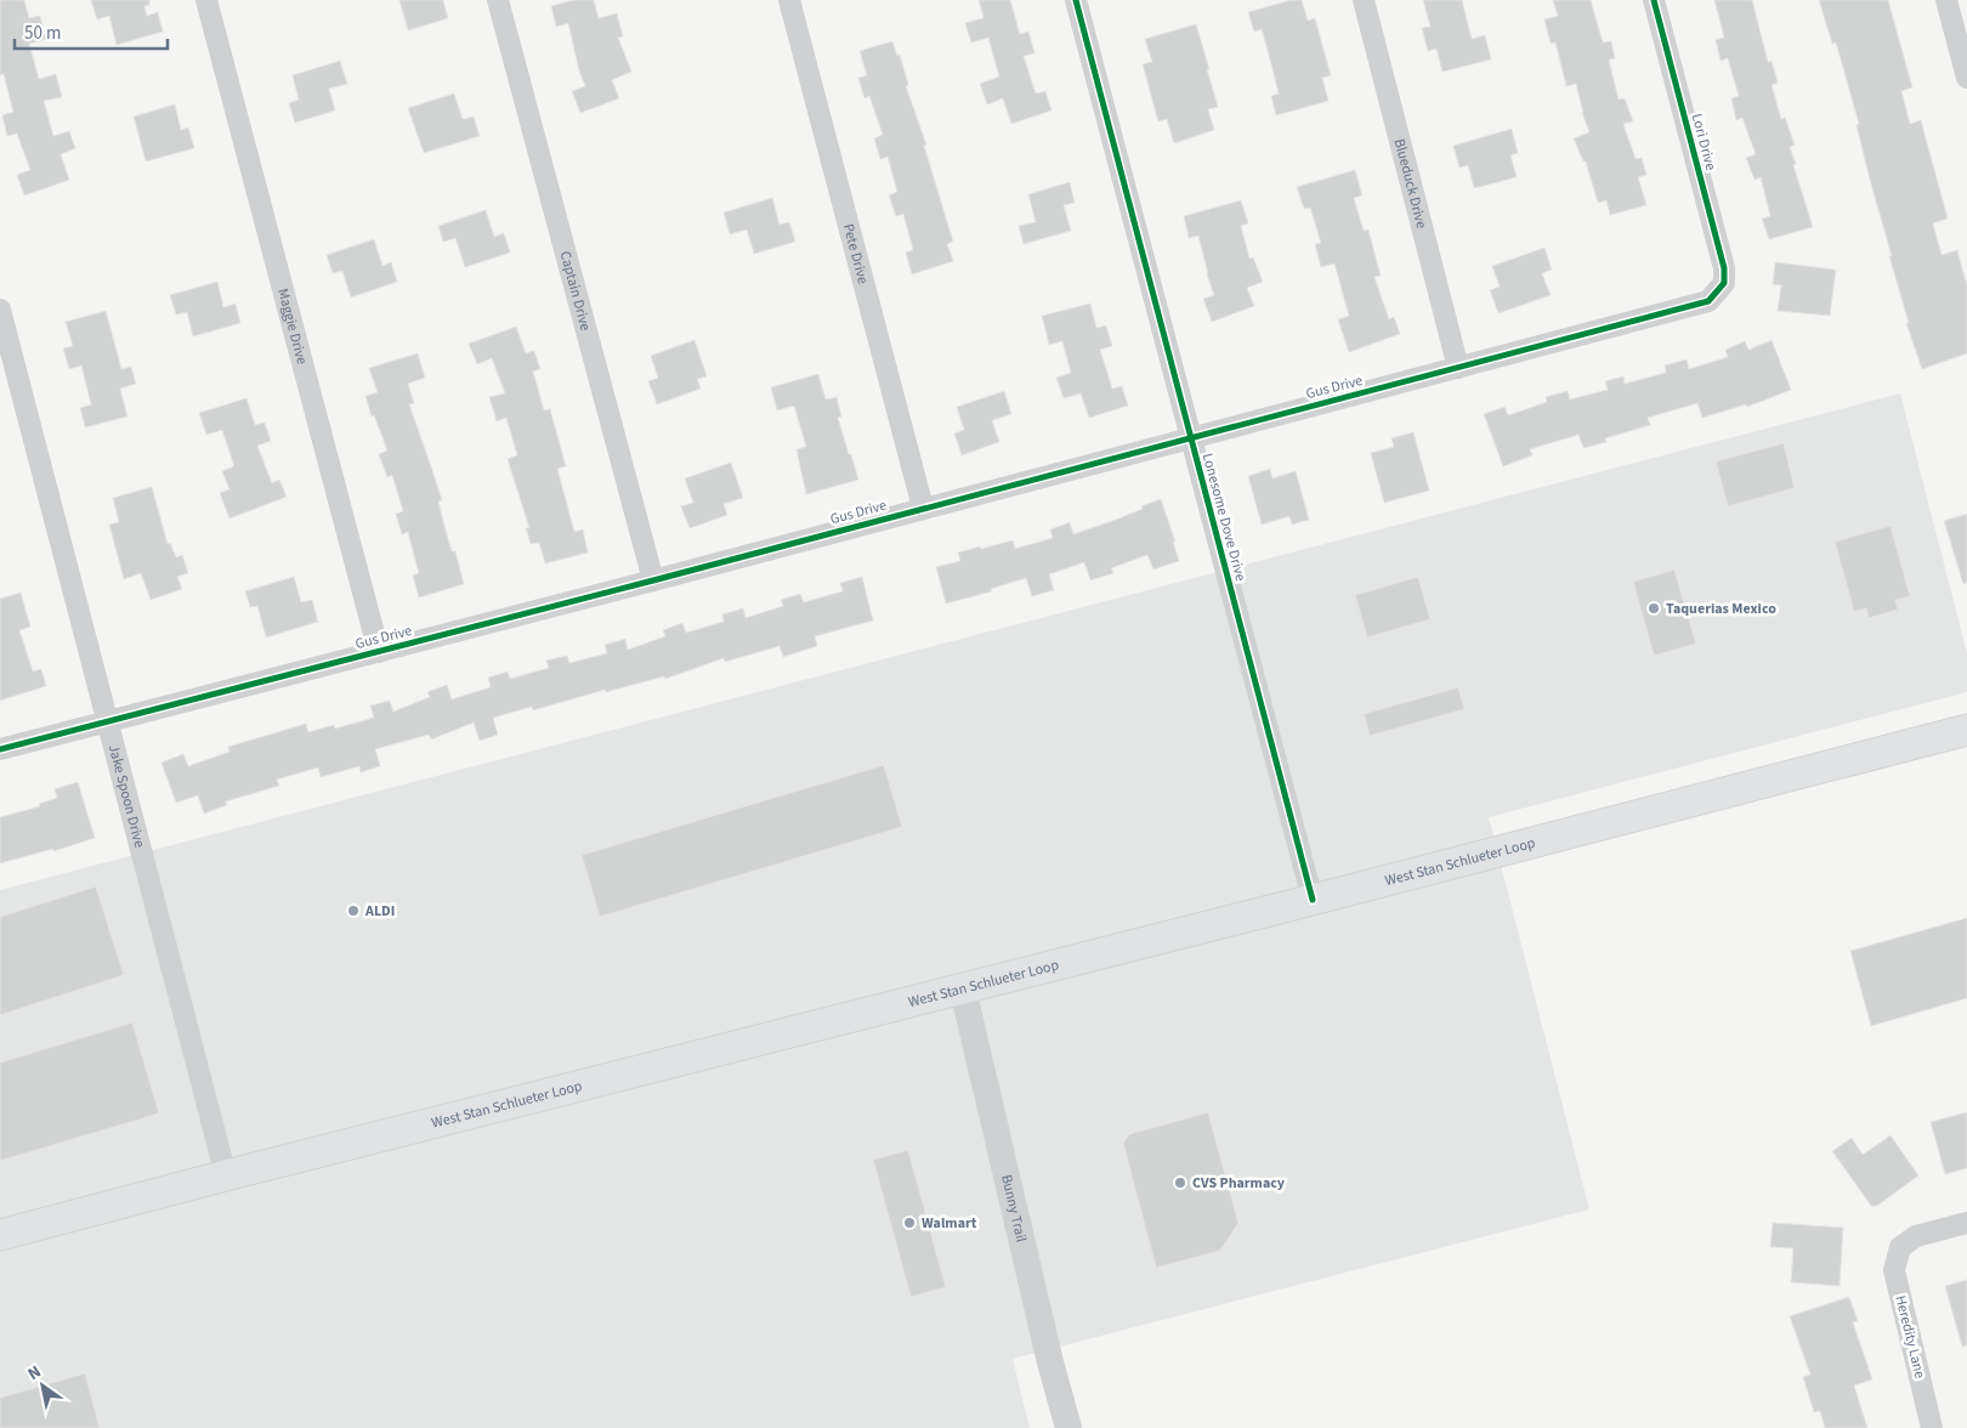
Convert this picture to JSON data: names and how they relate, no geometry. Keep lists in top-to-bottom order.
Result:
{
  "streets": {
    "main road": ["West Stan Schlueter Loop"],
    "street": [
      "Lori Drive",
      "Blueduck Drive",
      "Pete Drive",
      "Captain Drive",
      "Maggie Drive",
      "Gus Drive",
      "Lonesome Dove Drive",
      "Jake Spoon Drive",
      "Bunny Trail",
      "Heredity Lane"
    ]
  },
  "crossings": [
    ["Lori Drive", "Gus Drive"],
    ["Blueduck Drive", "Gus Drive"],
    ["Pete Drive", "Gus Drive"],
    ["Captain Drive", "Gus Drive"],
    ["Maggie Drive", "Gus Drive"],
    ["Gus Drive", "Lonesome Dove Drive"],
    ["Gus Drive", "Jake Spoon Drive"],
    ["Lonesome Dove Drive", "West Stan Schlueter Loop"],
    ["Jake Spoon Drive", "West Stan Schlueter Loop"],
    ["West Stan Schlueter Loop", "Bunny Trail"]
  ],
  "places": [
    "Taquerias Mexico",
    "ALDI",
    "CVS Pharmacy",
    "Walmart"
  ],
  "scale_bar": "50 m",
  "north": "top left"
}
